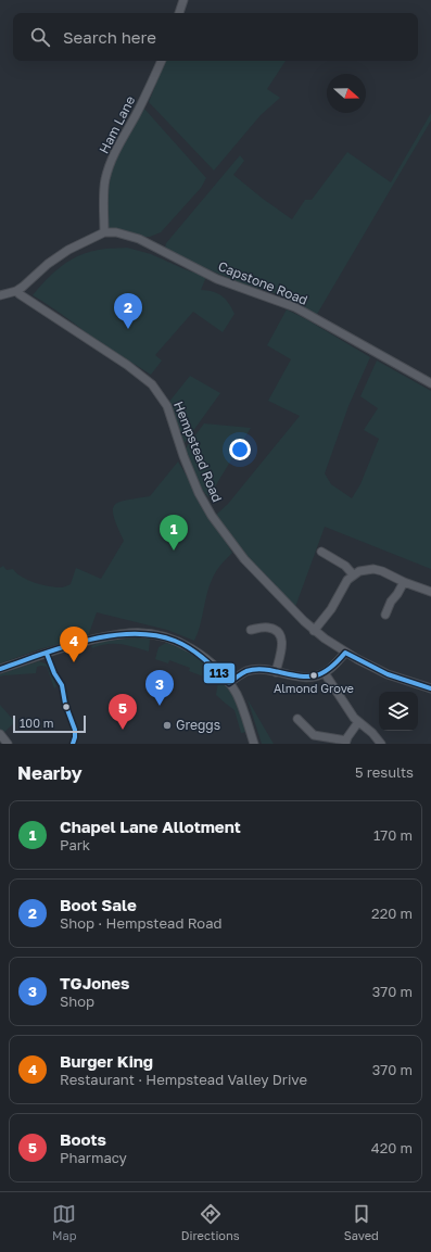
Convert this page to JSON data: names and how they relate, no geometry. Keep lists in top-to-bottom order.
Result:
{
  "streets": {
    "street": ["Ham Lane", "Capstone Road", "Hempstead Road"]
  },
  "crossings": [
    ["Ham Lane", "Capstone Road"]
  ],
  "places": ["Almond Grove", "Greggs"],
  "lines": ["transit line 113"],
  "scale_bar": "100 m",
  "north": "right",
  "page": {
    "search": "Search here",
    "pins": [
      "2",
      "1",
      "4",
      "3",
      "5"
    ],
    "scale": "100 m",
    "heading": ["Nearby", "5 results"],
    "list": [
      {
        "mark": "1",
        "name": "Chapel Lane Allotment",
        "note": "Park",
        "value": "170 m"
      },
      {
        "mark": "2",
        "name": "Boot Sale",
        "note": "Shop · Hempstead Road",
        "value": "220 m"
      },
      {
        "mark": "3",
        "name": "TGJones",
        "note": "Shop",
        "value": "370 m"
      },
      {
        "mark": "4",
        "name": "Burger King",
        "note": "Restaurant · Hempstead Valley Drive",
        "value": "370 m"
      },
      {
        "mark": "5",
        "name": "Boots",
        "note": "Pharmacy",
        "value": "420 m"
      }
    ],
    "nav": ["Map", "Directions", "Saved"]
  }
}
